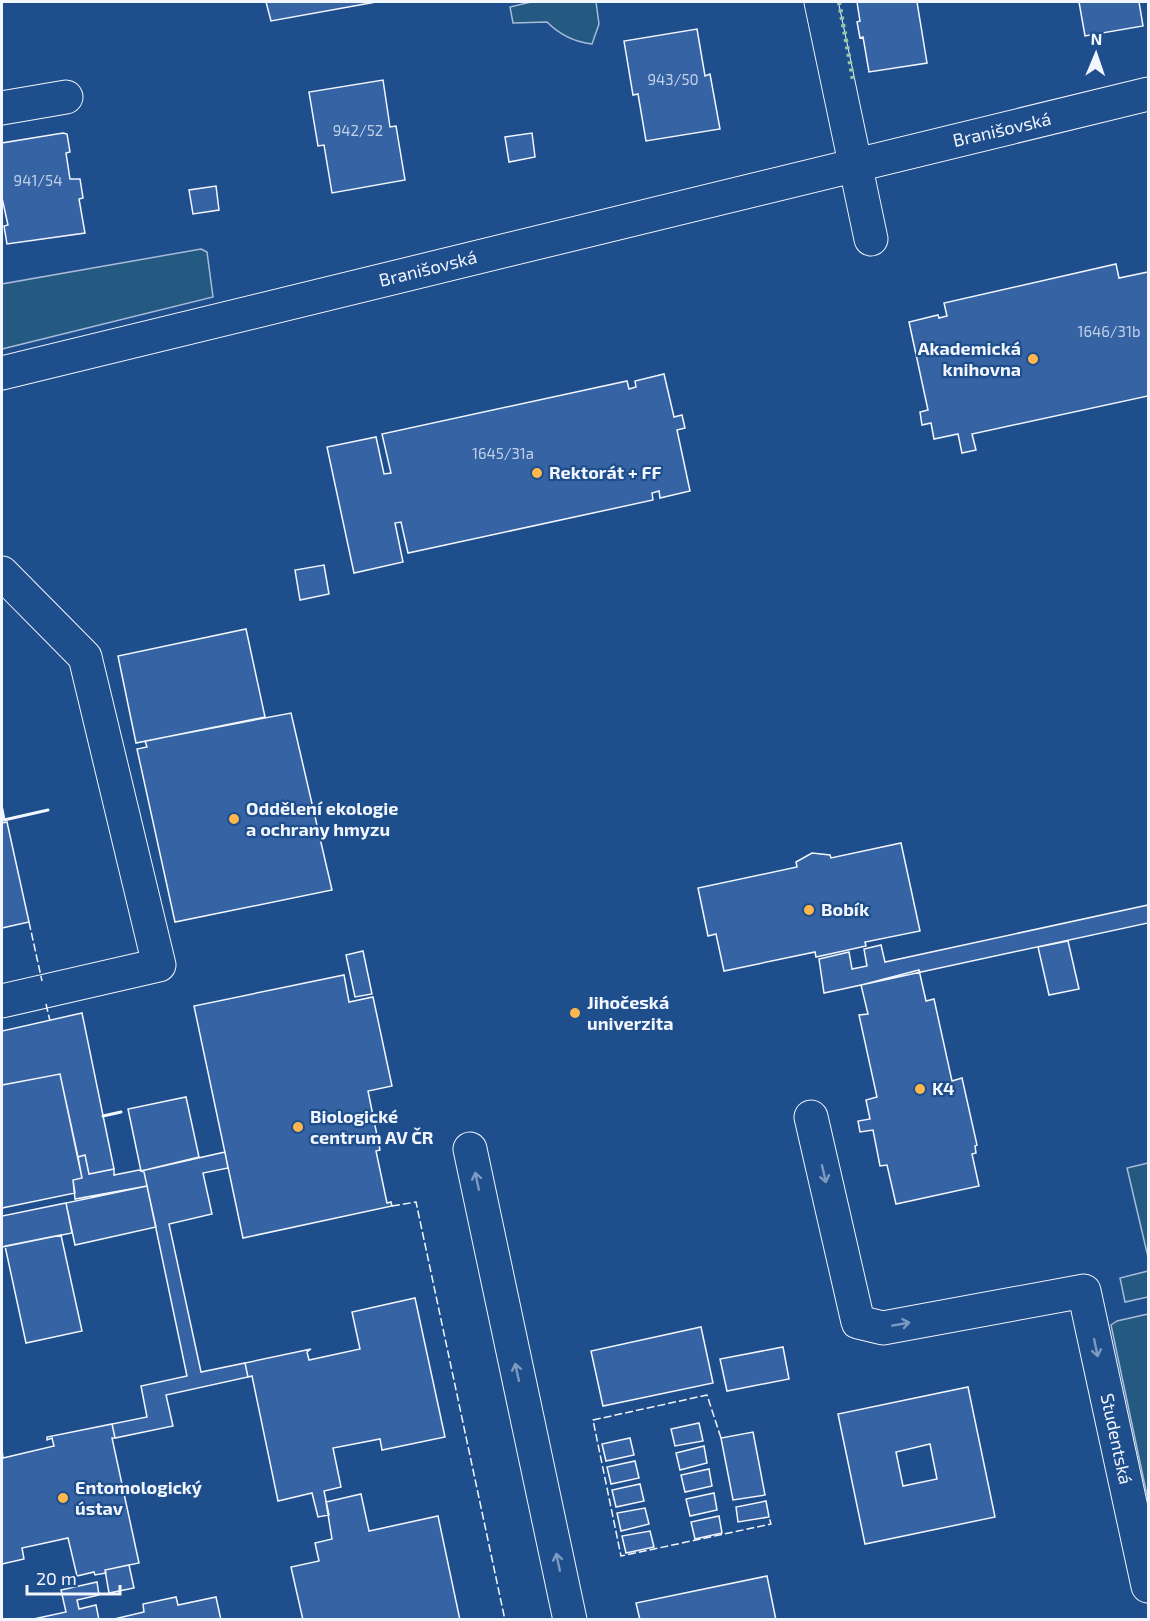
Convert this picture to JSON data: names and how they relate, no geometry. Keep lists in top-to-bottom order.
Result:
{
  "streets": {
    "street": ["Branišovská", "Studentská"]
  },
  "places": [
    "Akademická knihovna",
    "Rektorát + FF",
    "Oddělení ekologie a ochrany hmyzu",
    "Bobík",
    "Jihočeská univerzita",
    "K4",
    "Biologické centrum AV ČR",
    "Entomologický ústav"
  ],
  "house_numbers": [
    "943/50",
    "942/52",
    "941/54",
    "1646/31b",
    "1645/31a"
  ],
  "scale_bar": "20 m",
  "north": "top"
}
